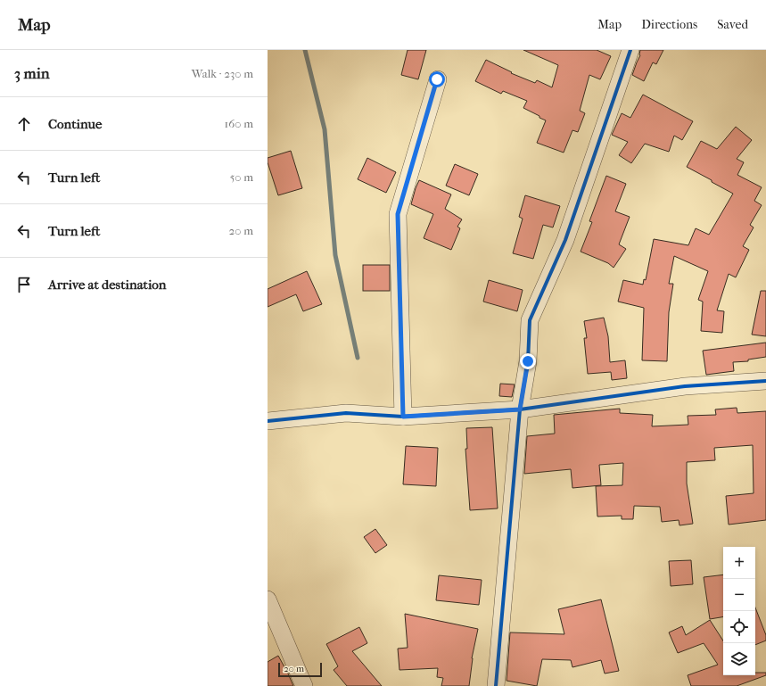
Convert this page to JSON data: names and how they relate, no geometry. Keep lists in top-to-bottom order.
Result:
{
  "scale_bar": "20 m",
  "page": {
    "header": "Map",
    "nav": ["Map", "Directions", "Saved"],
    "heading": ["3 min", "Walk · 230 m"],
    "list": [
      ["Continue", "160 m"],
      ["Turn left", "50 m"],
      ["Turn left", "20 m"],
      "Arrive at destination"
    ],
    "map_buttons": ["+", "−"],
    "scale": "20 m"
  }
}
